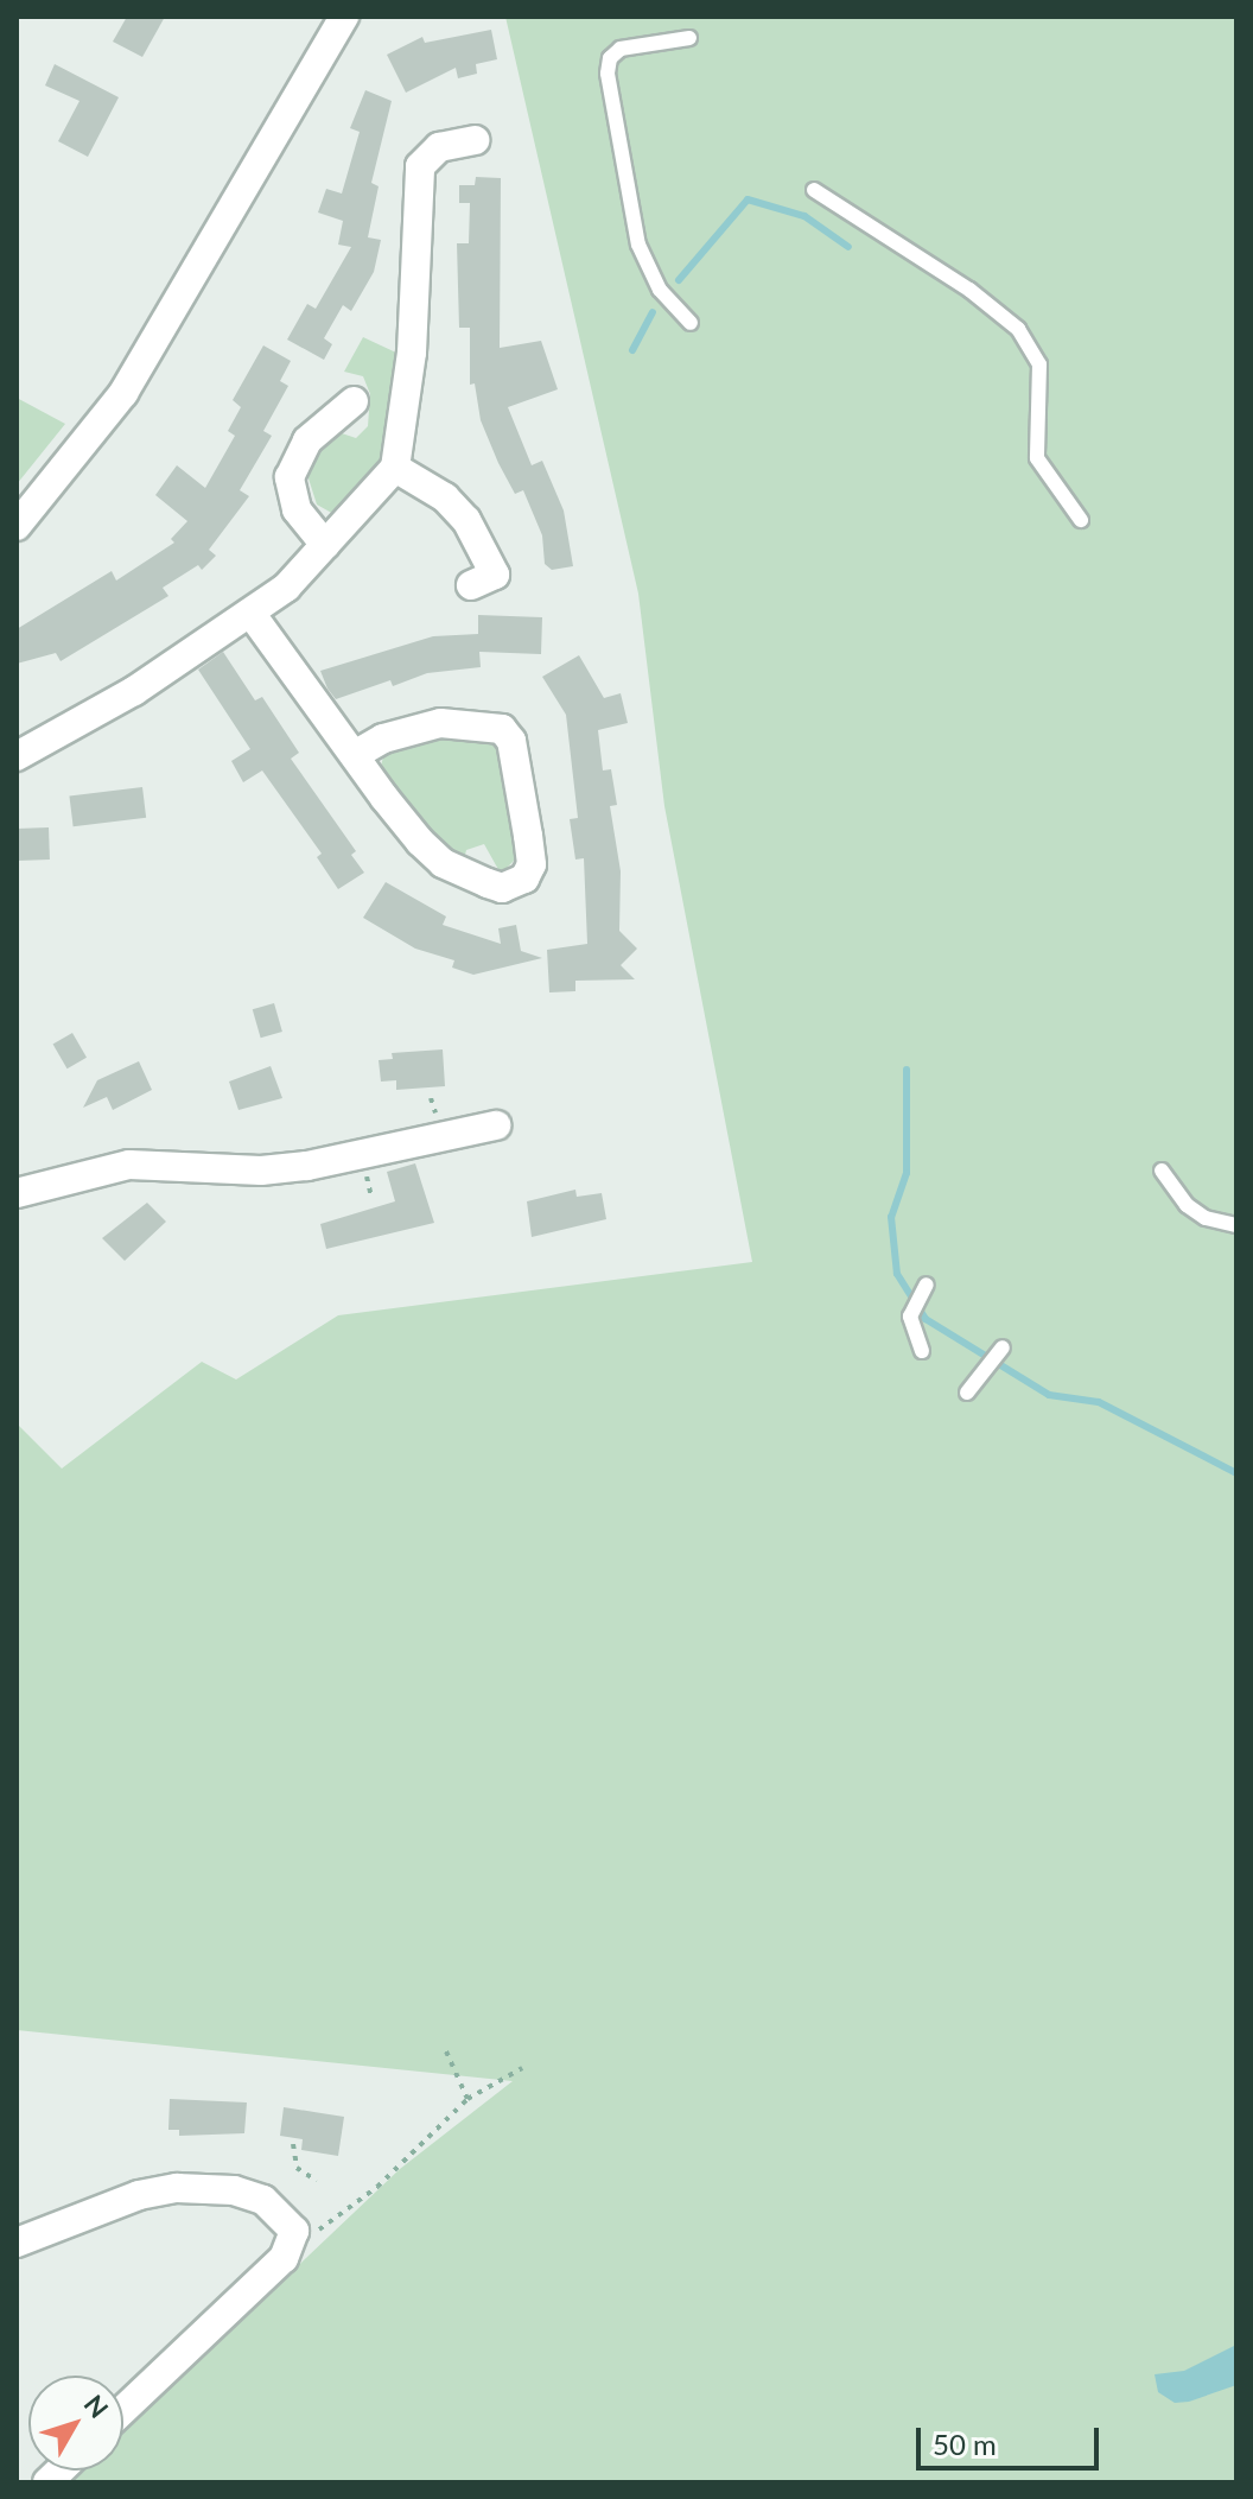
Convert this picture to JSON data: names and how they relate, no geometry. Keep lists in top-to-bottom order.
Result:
{
  "scale_bar": "50 m",
  "north": "top right"
}
